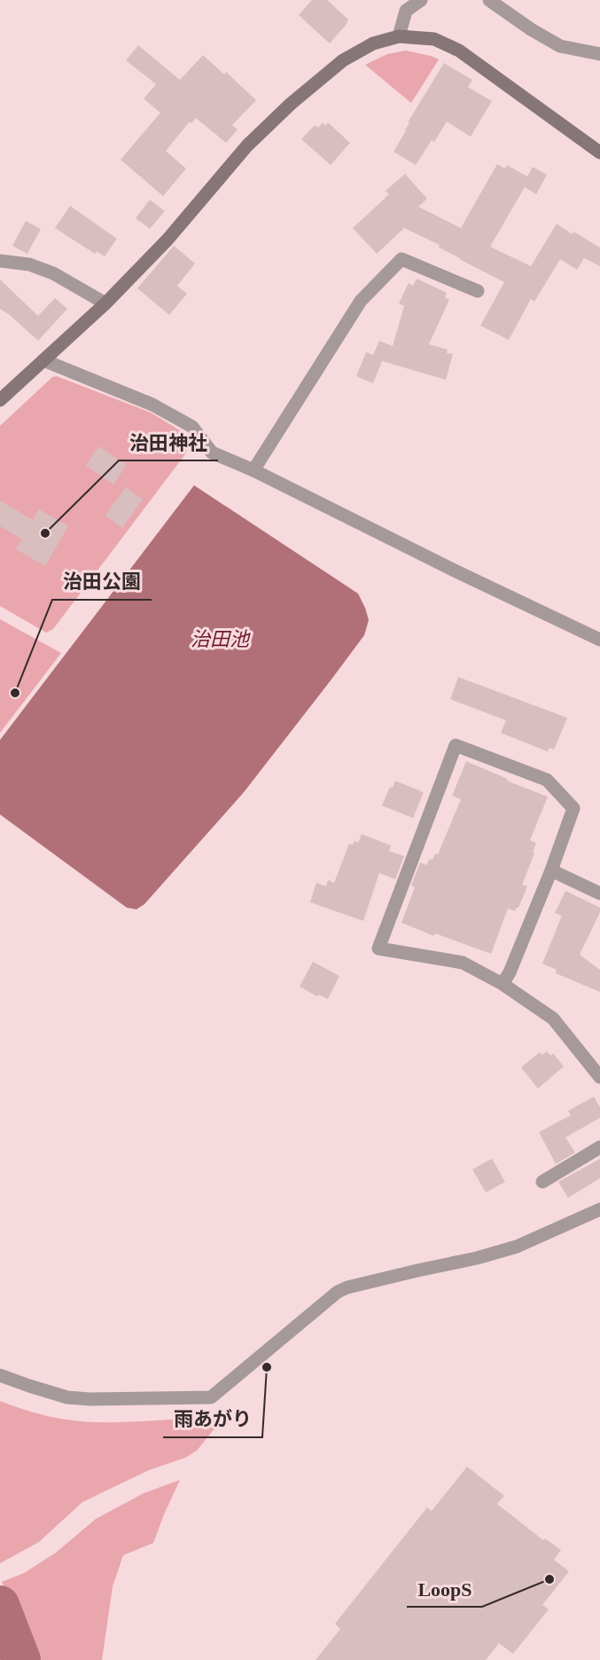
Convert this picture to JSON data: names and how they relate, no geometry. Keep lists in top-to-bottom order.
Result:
{
  "water": ["治田池"],
  "places": [
    "治田神社",
    "治田公園",
    "雨あがり",
    "LoopS"
  ]
}
